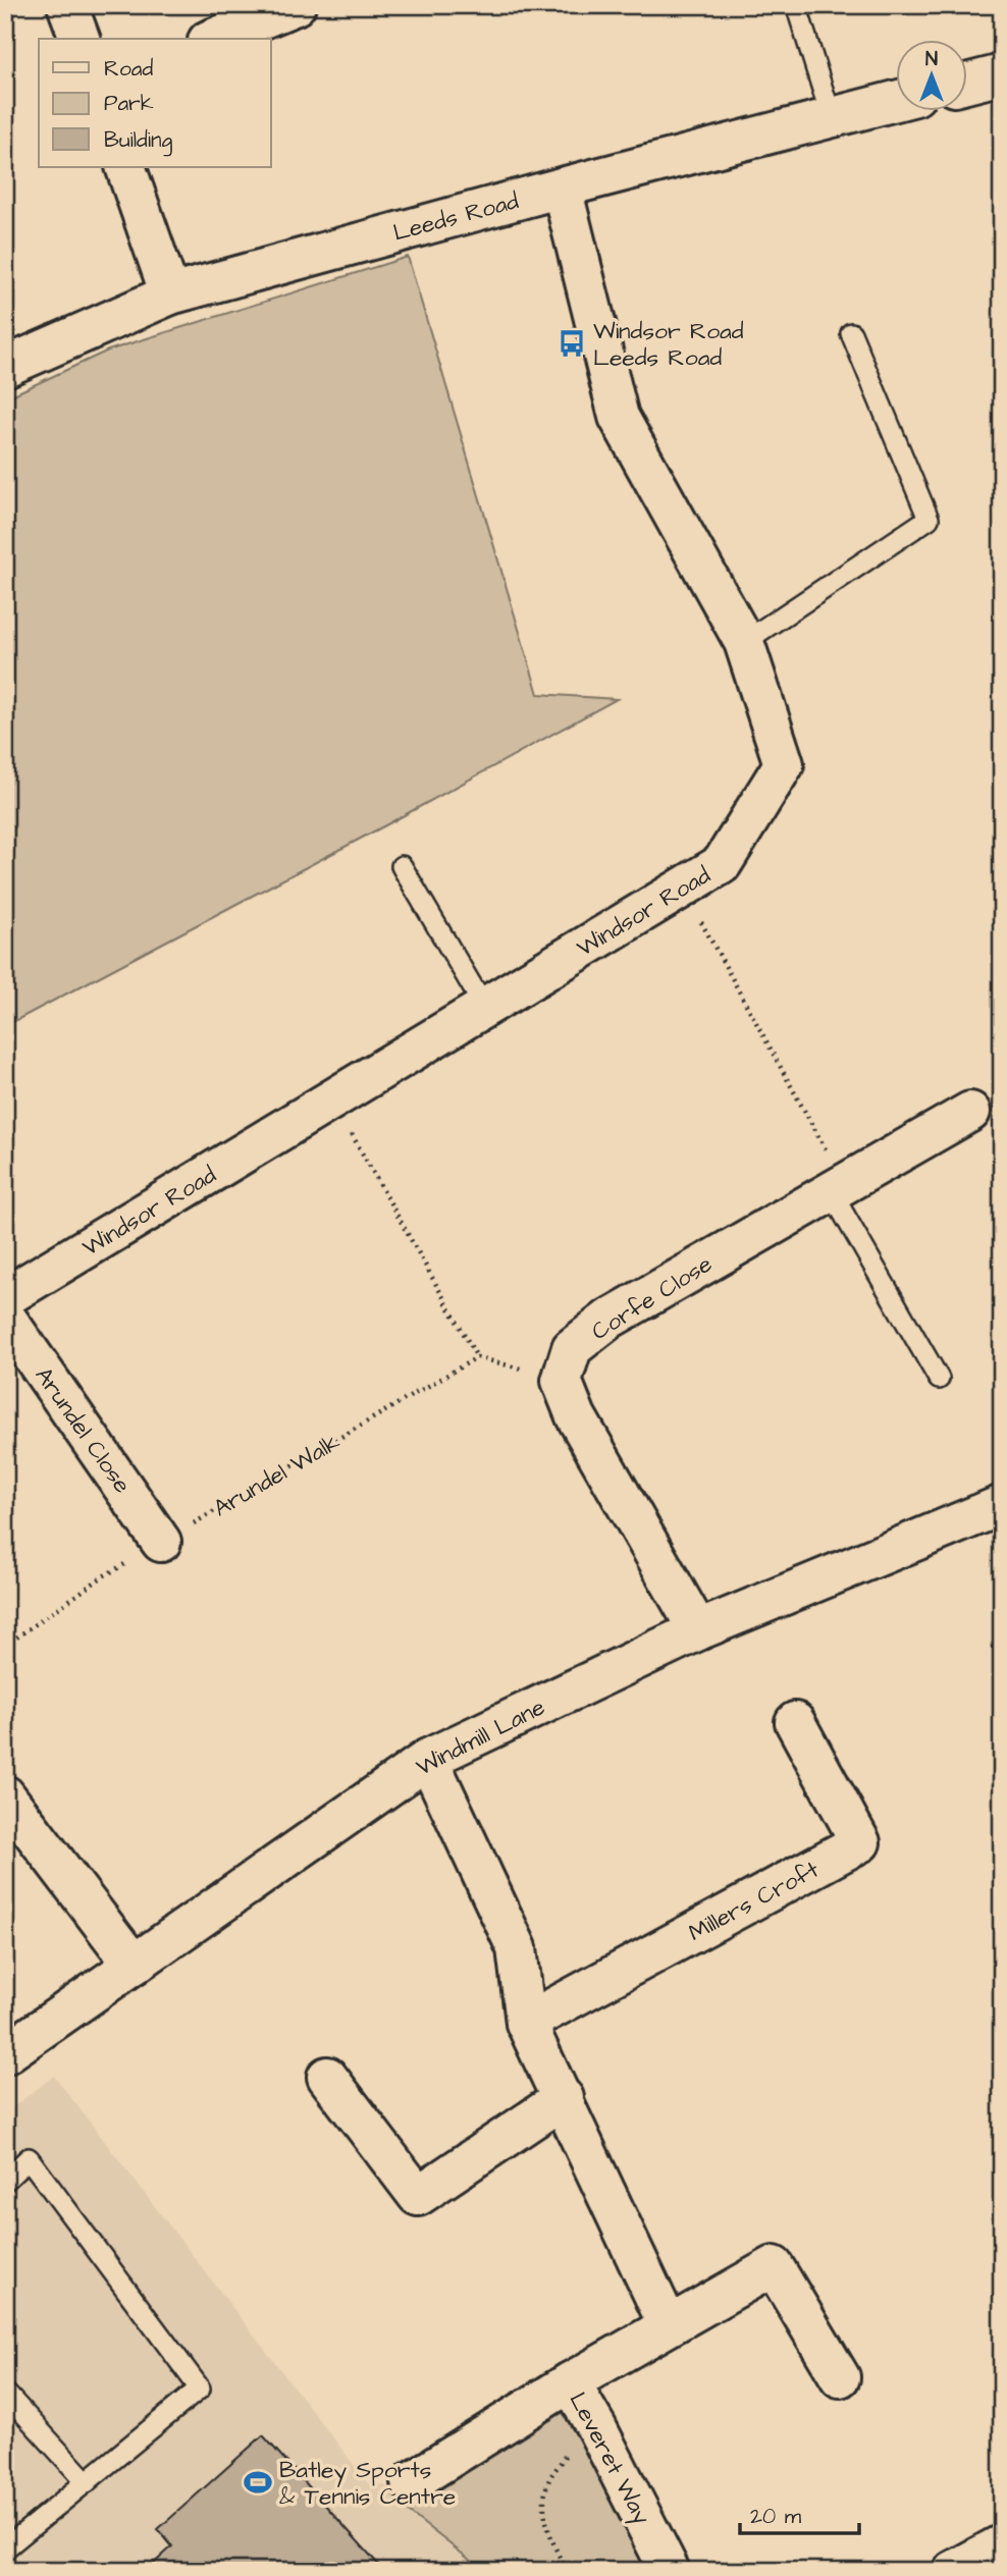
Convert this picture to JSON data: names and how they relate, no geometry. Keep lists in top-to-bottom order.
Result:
{
  "streets": {
    "street": [
      "Leeds Road",
      "Windsor Road",
      "Corfe Close",
      "Arundel Close",
      "Windmill Lane",
      "Millers Croft",
      "Leveret Way"
    ],
    "path": ["Arundel Walk"]
  },
  "crossings": [
    ["Leeds Road", "Windsor Road"],
    ["Arundel Close", "Arundel Walk"]
  ],
  "places": {
    "bus stop": ["Windsor Road Leeds Road"],
    "sports": ["Batley Sports & Tennis Centre"]
  },
  "legend": ["Road", "Park", "Building"],
  "scale_bar": "20 m",
  "north": "top"
}
